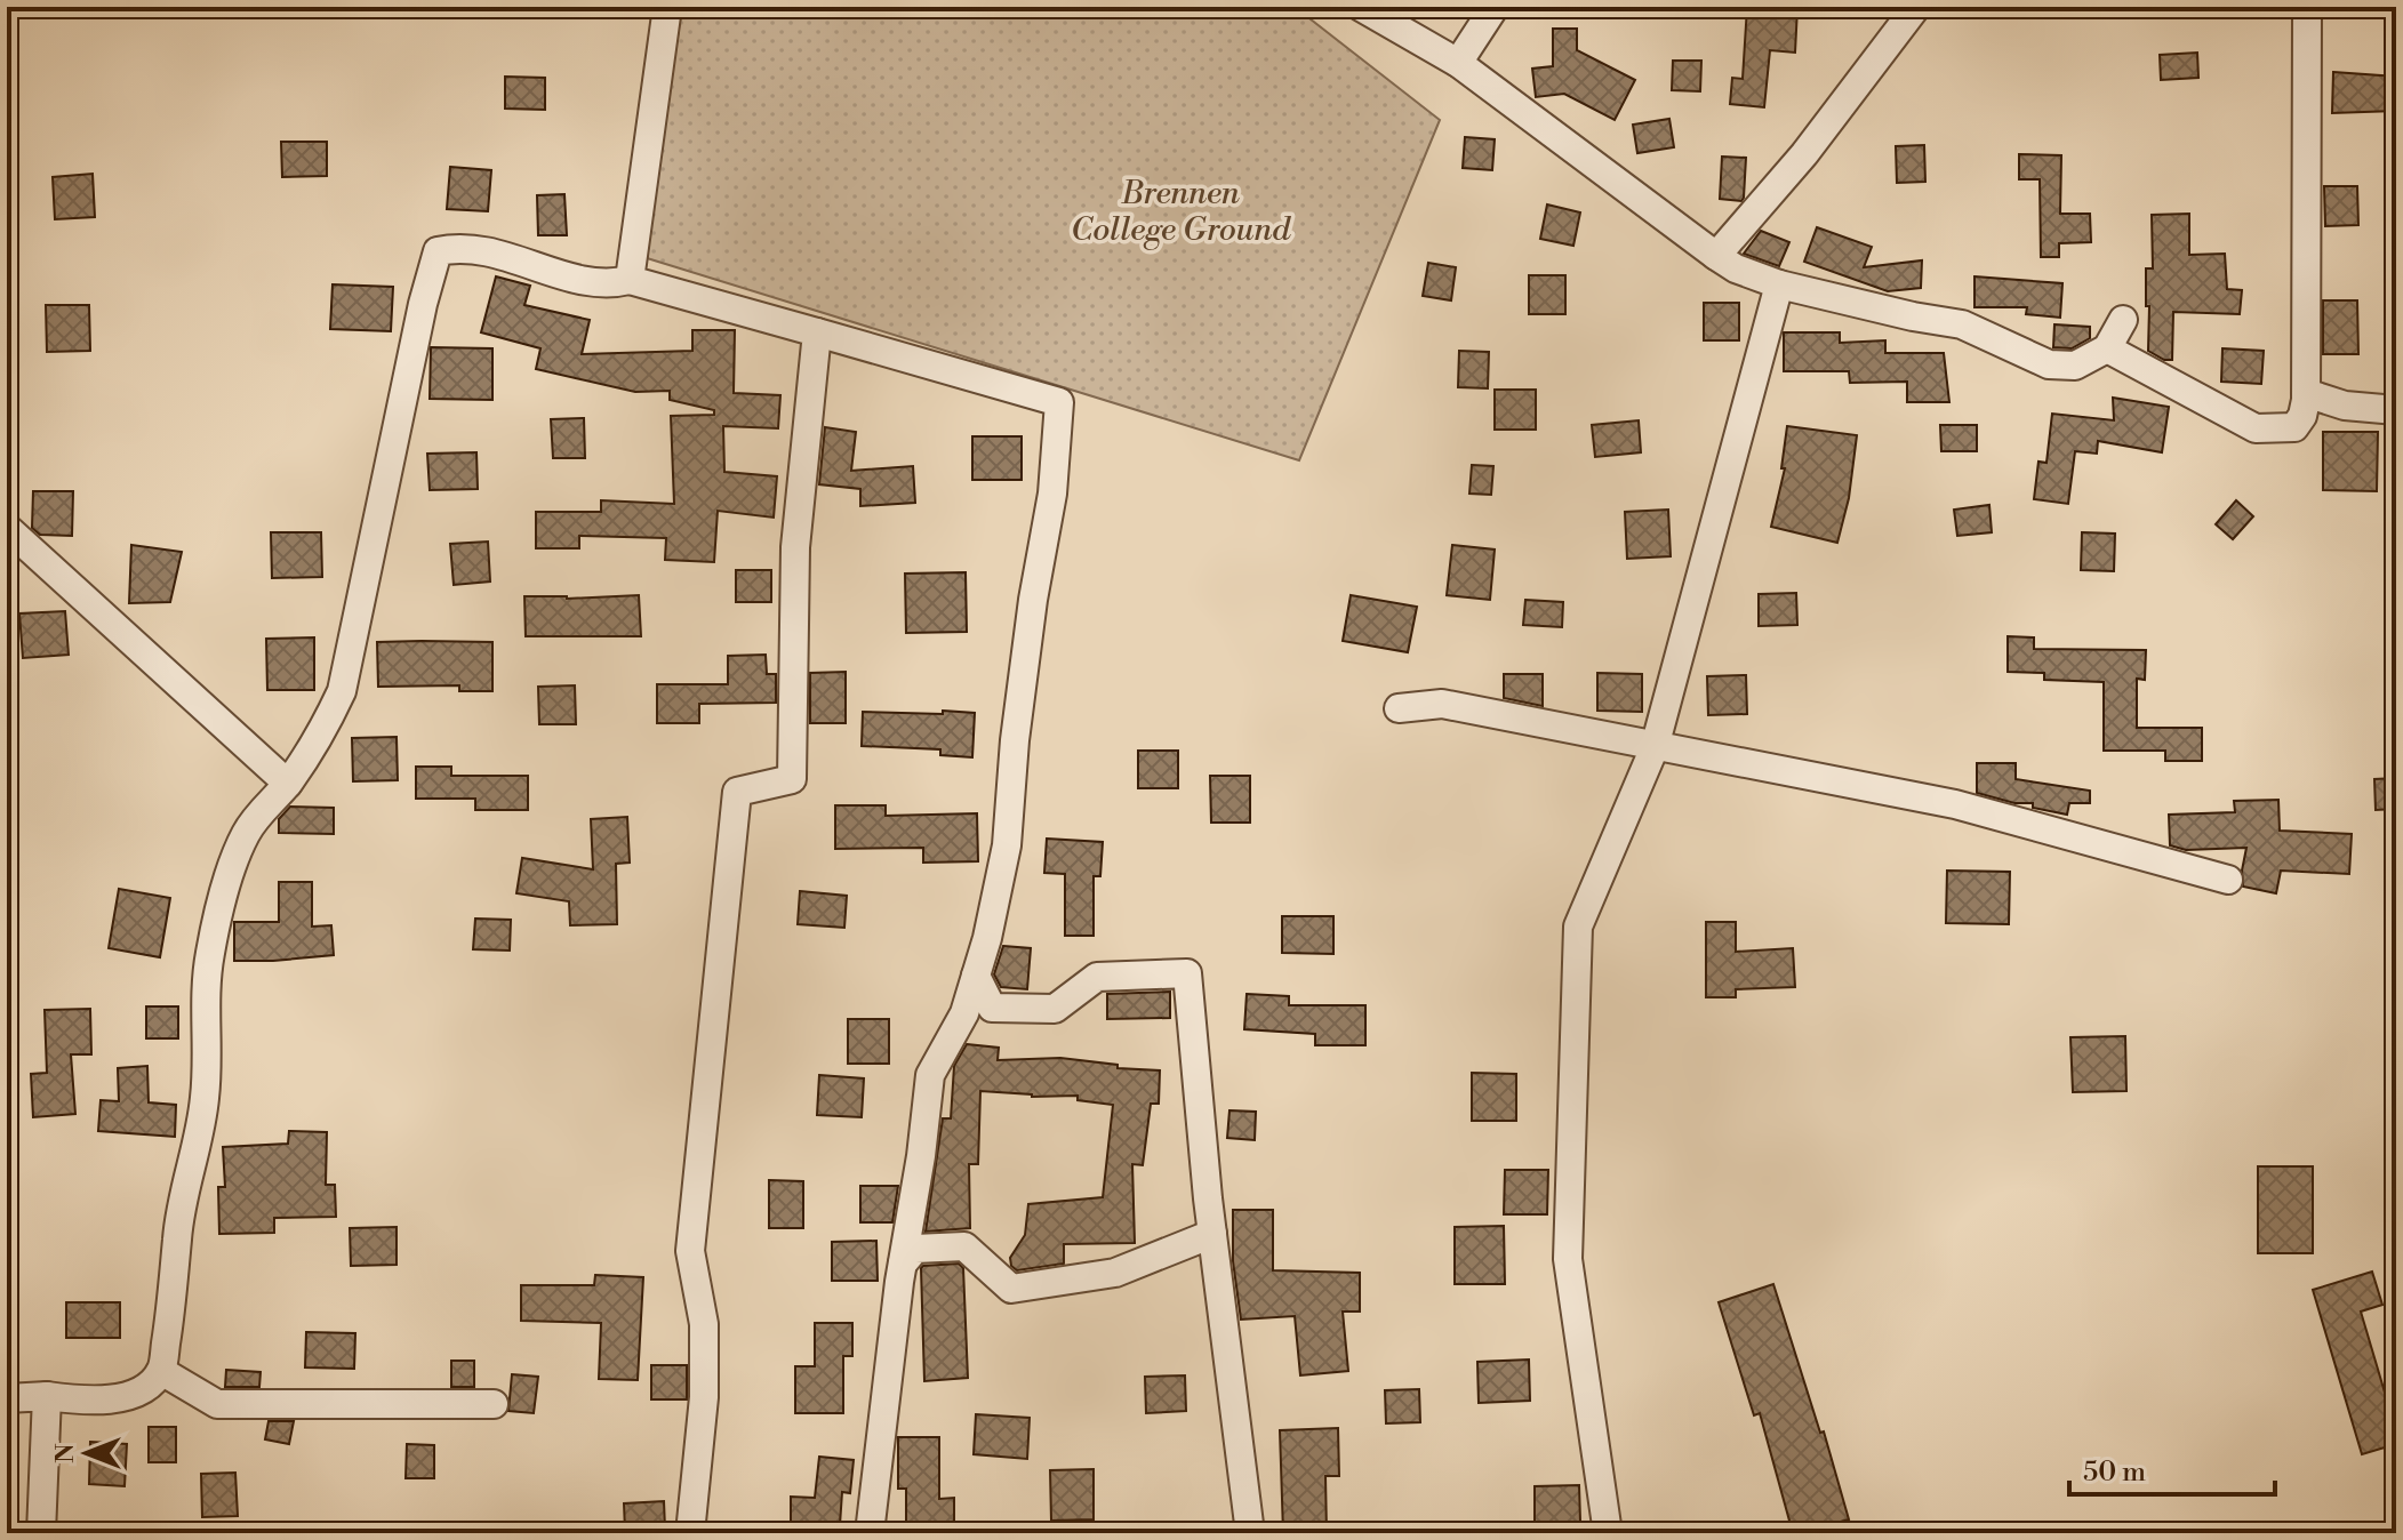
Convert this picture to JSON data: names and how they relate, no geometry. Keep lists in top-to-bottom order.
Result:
{
  "parks": ["Brennen College Ground"],
  "scale_bar": "50 m",
  "north": "left"
}
